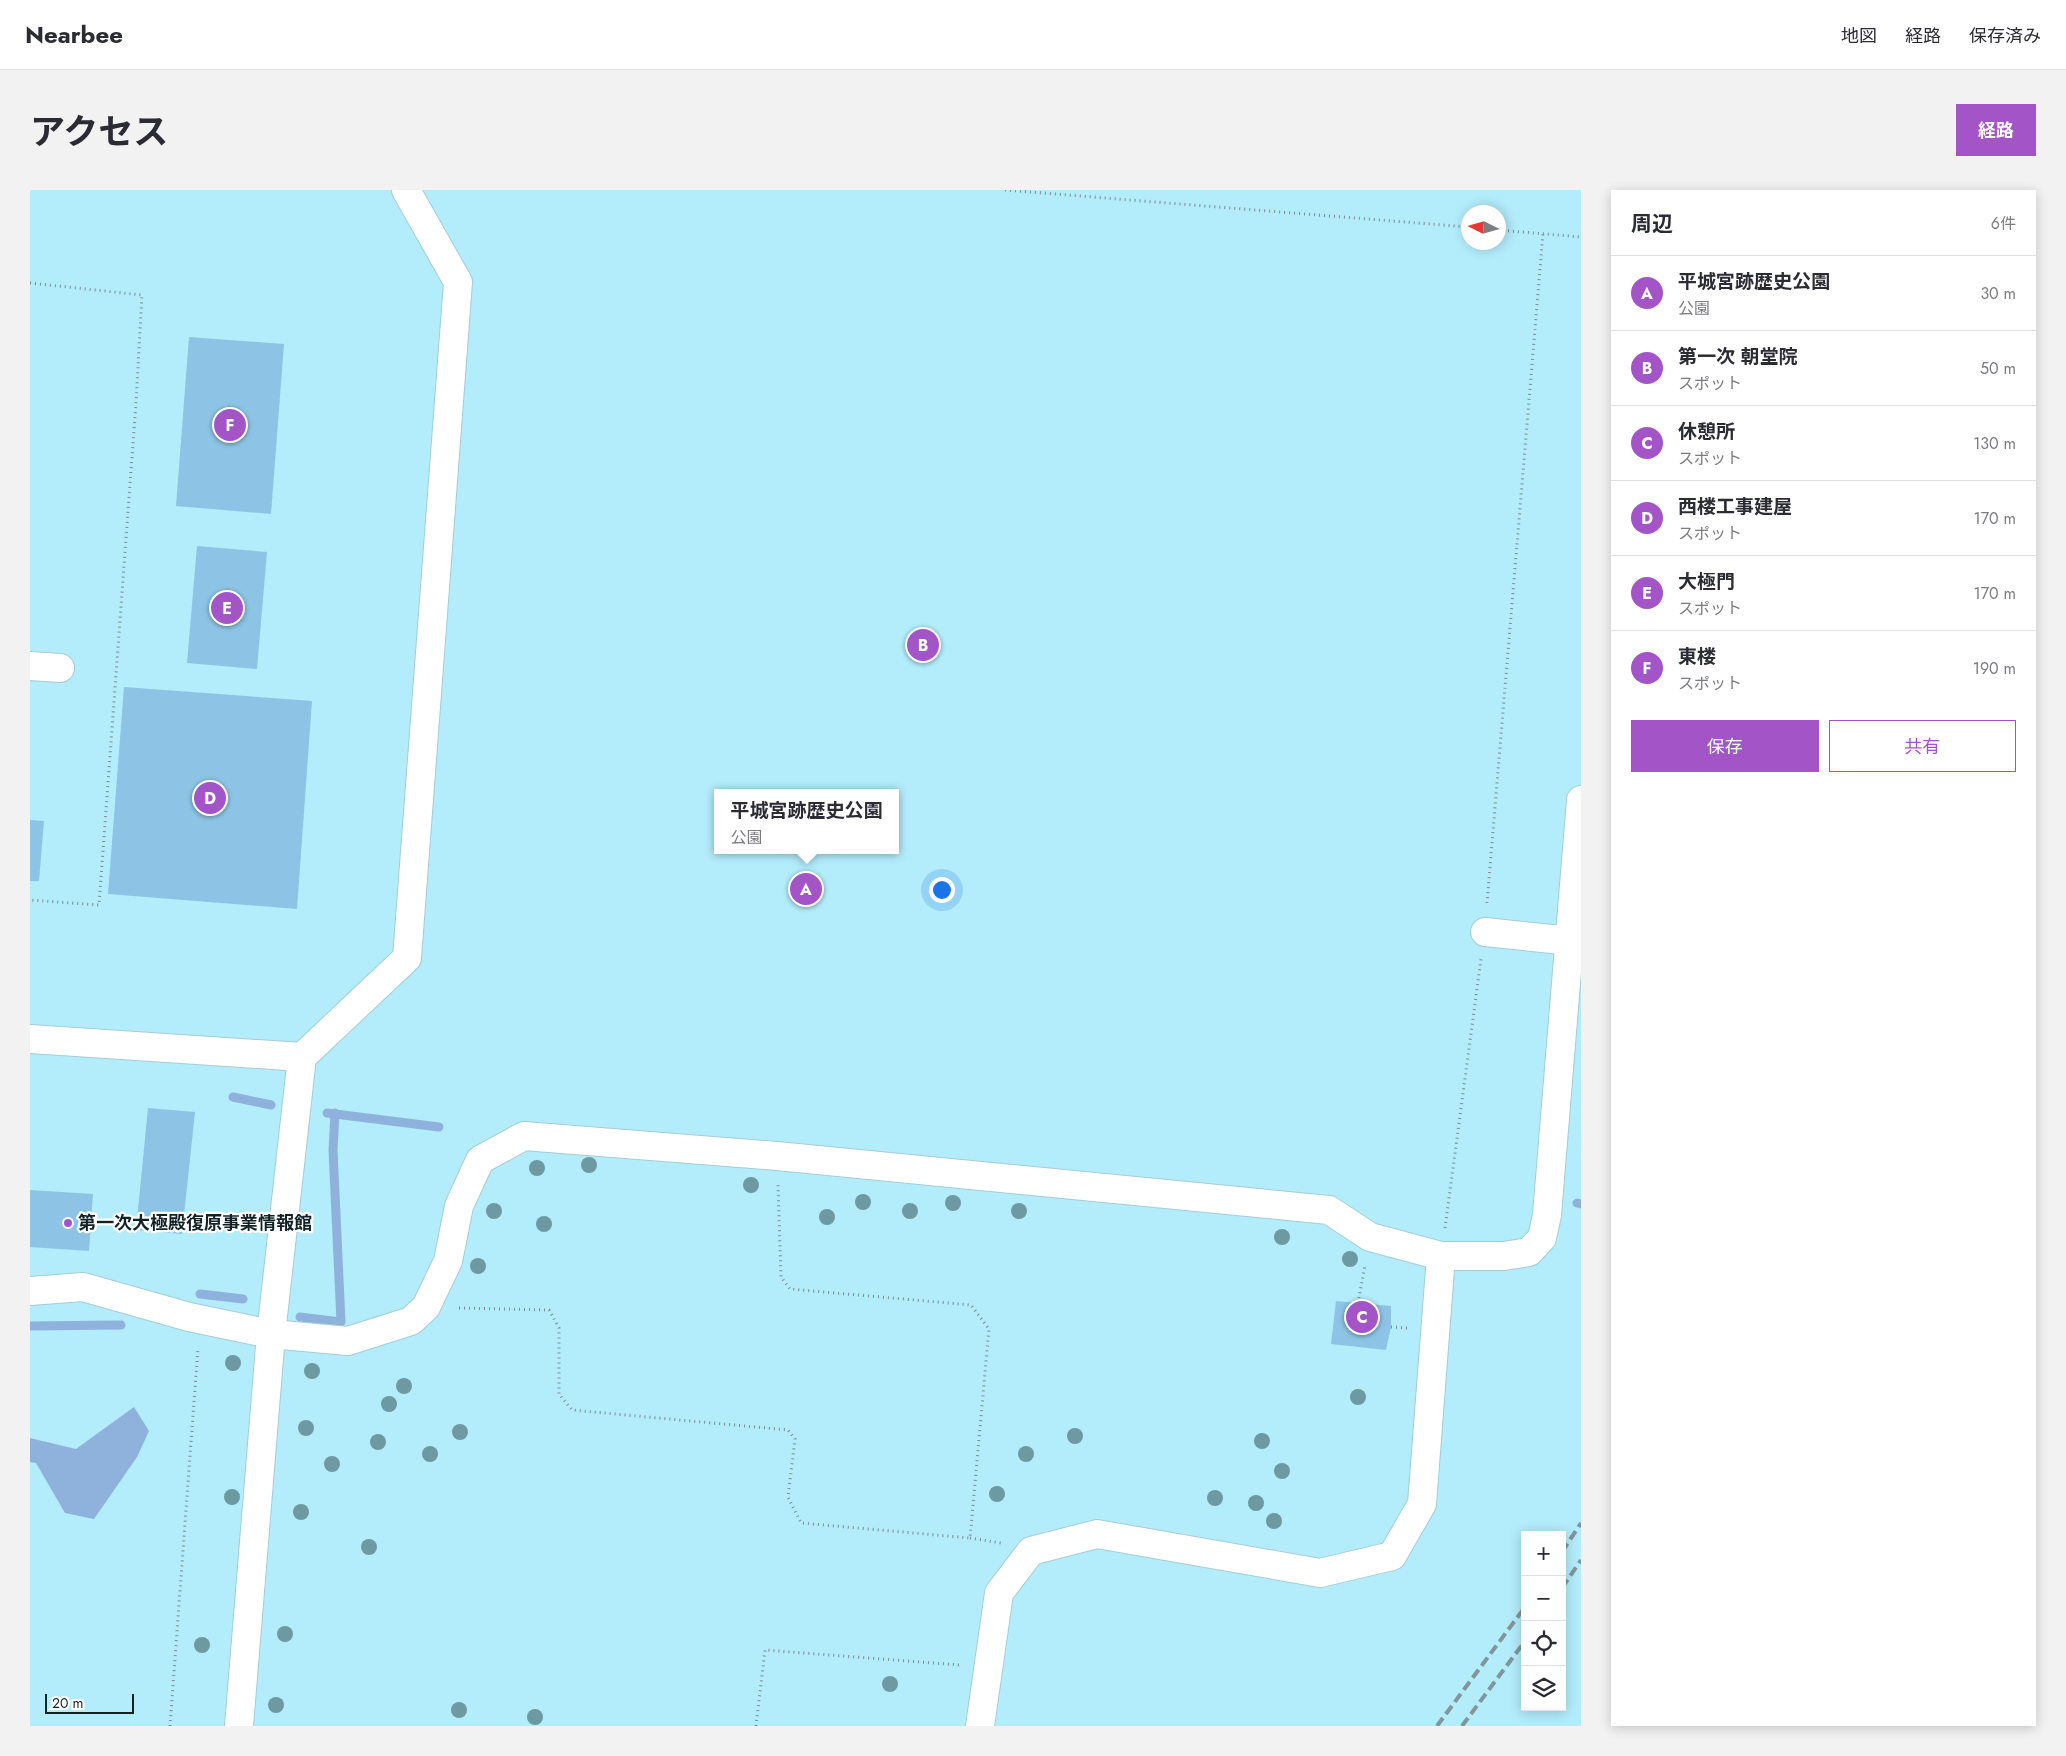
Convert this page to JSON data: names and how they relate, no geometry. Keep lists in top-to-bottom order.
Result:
{
  "places": ["第一次大極殿復原事業情報館"],
  "scale_bar": "20 m",
  "north": "left",
  "page": {
    "header": "Nearbee",
    "nav": ["地図", "経路", "保存済み"],
    "title": "アクセス",
    "buttons": [
      "経路",
      ["保存", "共有"]
    ],
    "heading": ["周辺", "6件"],
    "list": [
      {
        "mark": "A",
        "name": "平城宮跡歴史公園",
        "note": "公園",
        "value": "30 m"
      },
      {
        "mark": "B",
        "name": "第一次 朝堂院",
        "note": "スポット",
        "value": "50 m"
      },
      {
        "mark": "C",
        "name": "休憩所",
        "note": "スポット",
        "value": "130 m"
      },
      {
        "mark": "D",
        "name": "西楼工事建屋",
        "note": "スポット",
        "value": "170 m"
      },
      {
        "mark": "E",
        "name": "大極門",
        "note": "スポット",
        "value": "170 m"
      },
      {
        "mark": "F",
        "name": "東楼",
        "note": "スポット",
        "value": "190 m"
      }
    ],
    "pins": [
      "F",
      "E",
      "B",
      "D",
      "A",
      "C"
    ],
    "popup": ["平城宮跡歴史公園", "公園"],
    "map_buttons": ["+", "−"],
    "scale": "20 m"
  }
}
